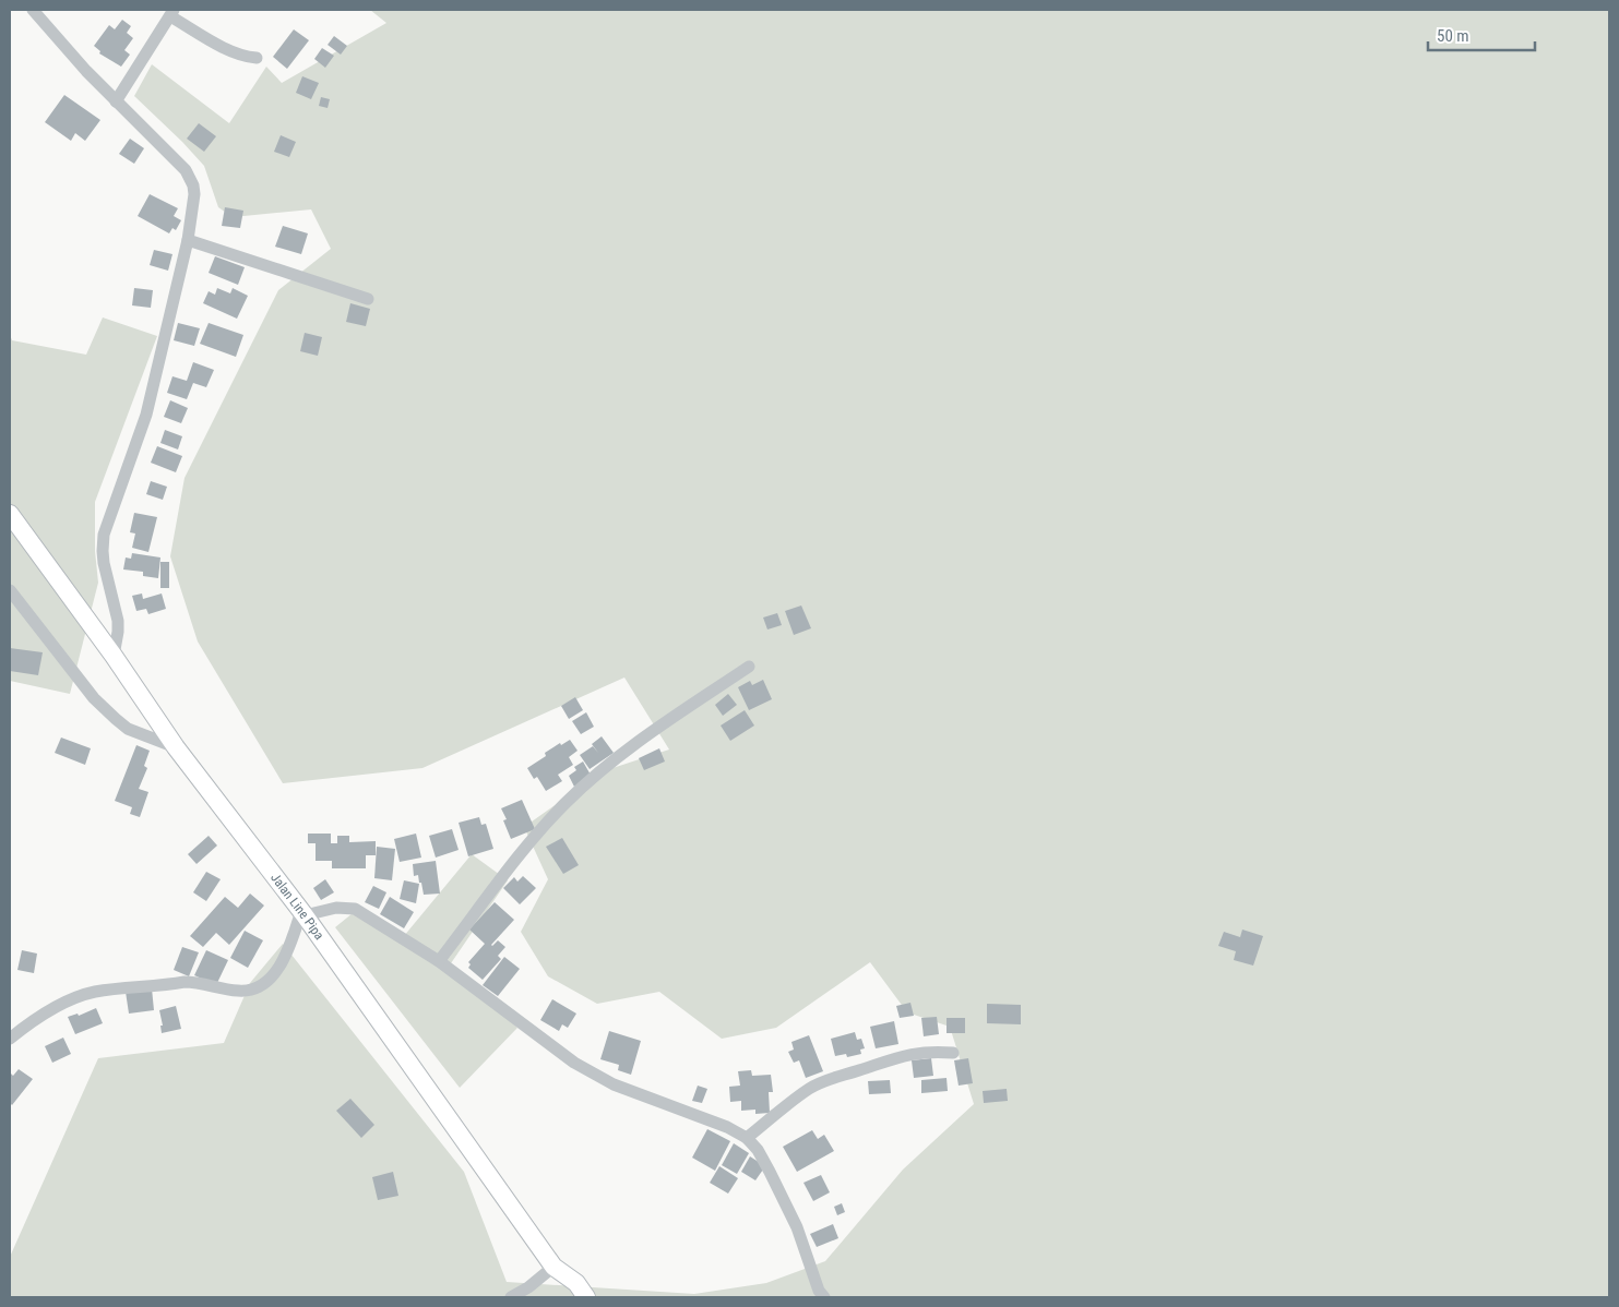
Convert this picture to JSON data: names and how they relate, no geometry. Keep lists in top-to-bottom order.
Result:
{
  "streets": {
    "main road": ["Jalan Line Pipa"]
  },
  "scale_bar": "50 m"
}
